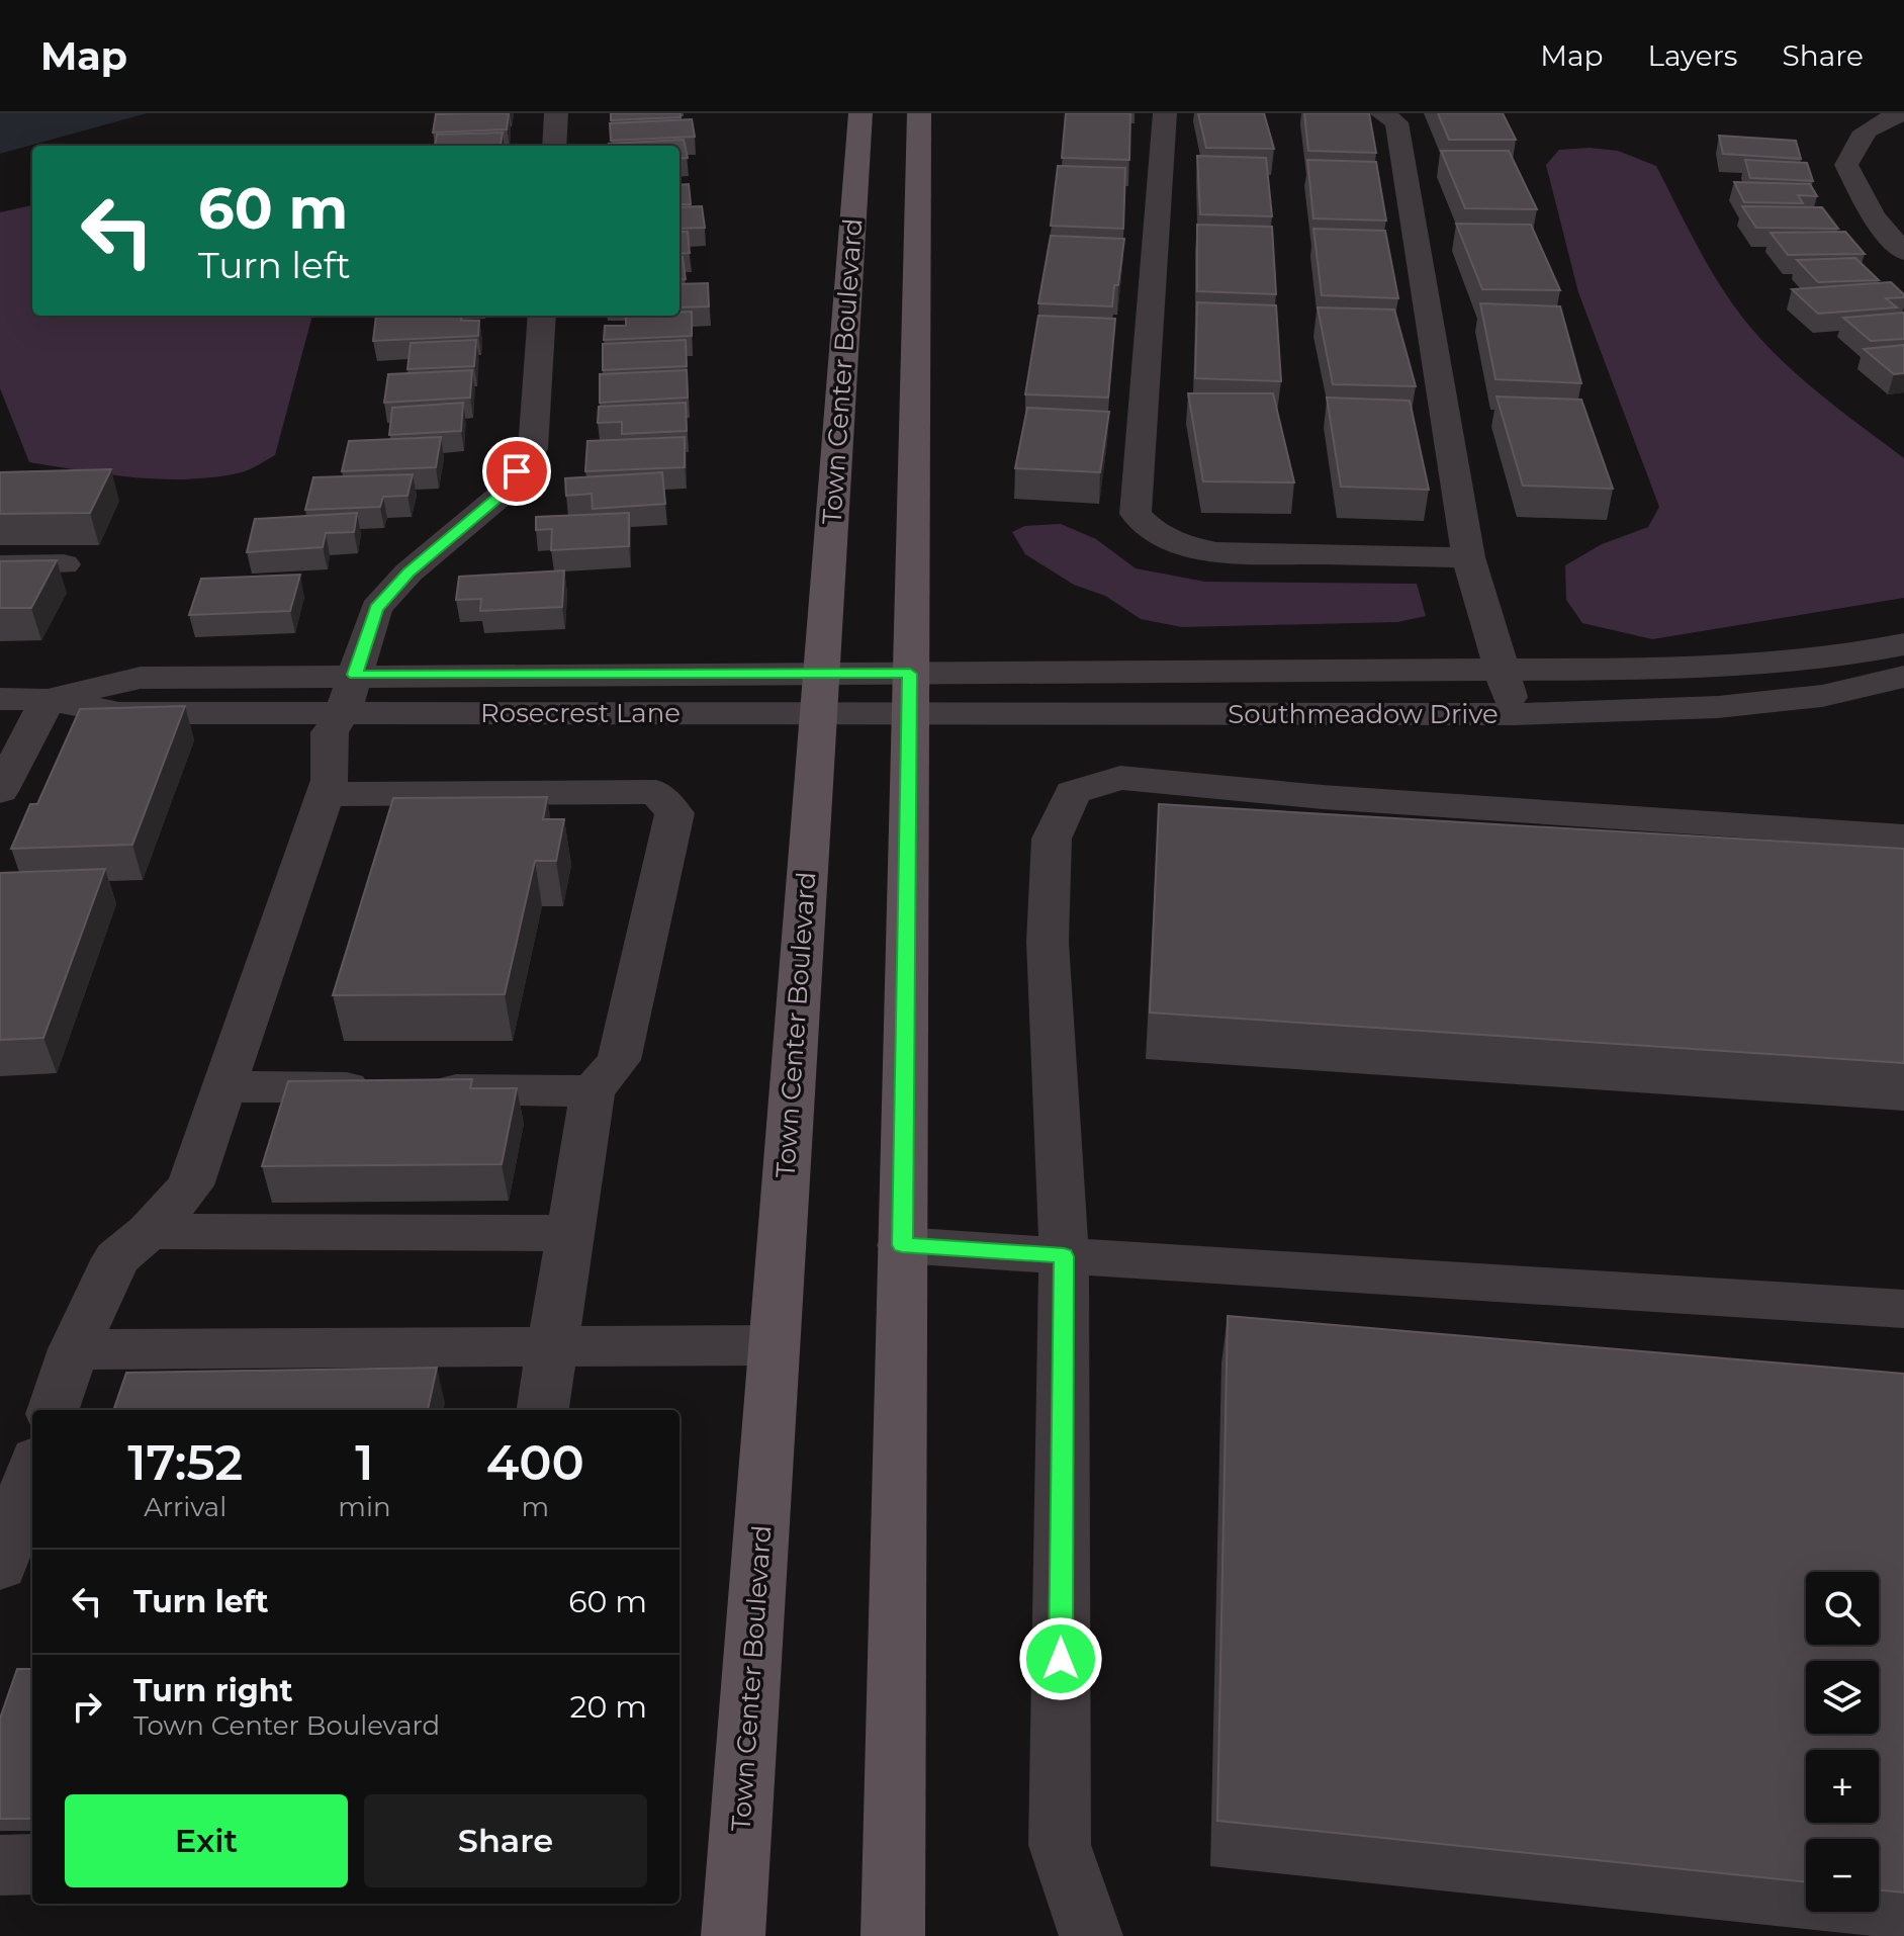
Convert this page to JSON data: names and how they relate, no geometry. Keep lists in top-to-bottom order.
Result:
{
  "streets": {
    "main road": ["Town Center Boulevard"],
    "street": ["Rosecrest Lane", "Southmeadow Drive"]
  },
  "crossings": [
    ["Town Center Boulevard", "Rosecrest Lane"],
    ["Town Center Boulevard", "Southmeadow Drive"],
    ["Rosecrest Lane", "Southmeadow Drive"]
  ],
  "page": {
    "header": "Map",
    "nav": ["Map", "Layers", "Share"],
    "turn": ["60 m", "Turn left"],
    "eta": [
      "17:52",
      "Arrival",
      "1",
      "min",
      "400",
      "m"
    ],
    "list": [
      {
        "name": "Turn left",
        "value": "60 m"
      },
      {
        "name": "Turn right",
        "note": "Town Center Boulevard",
        "value": "20 m"
      }
    ],
    "map_buttons": ["+", "−"],
    "buttons": ["Exit", "Share"]
  }
}
